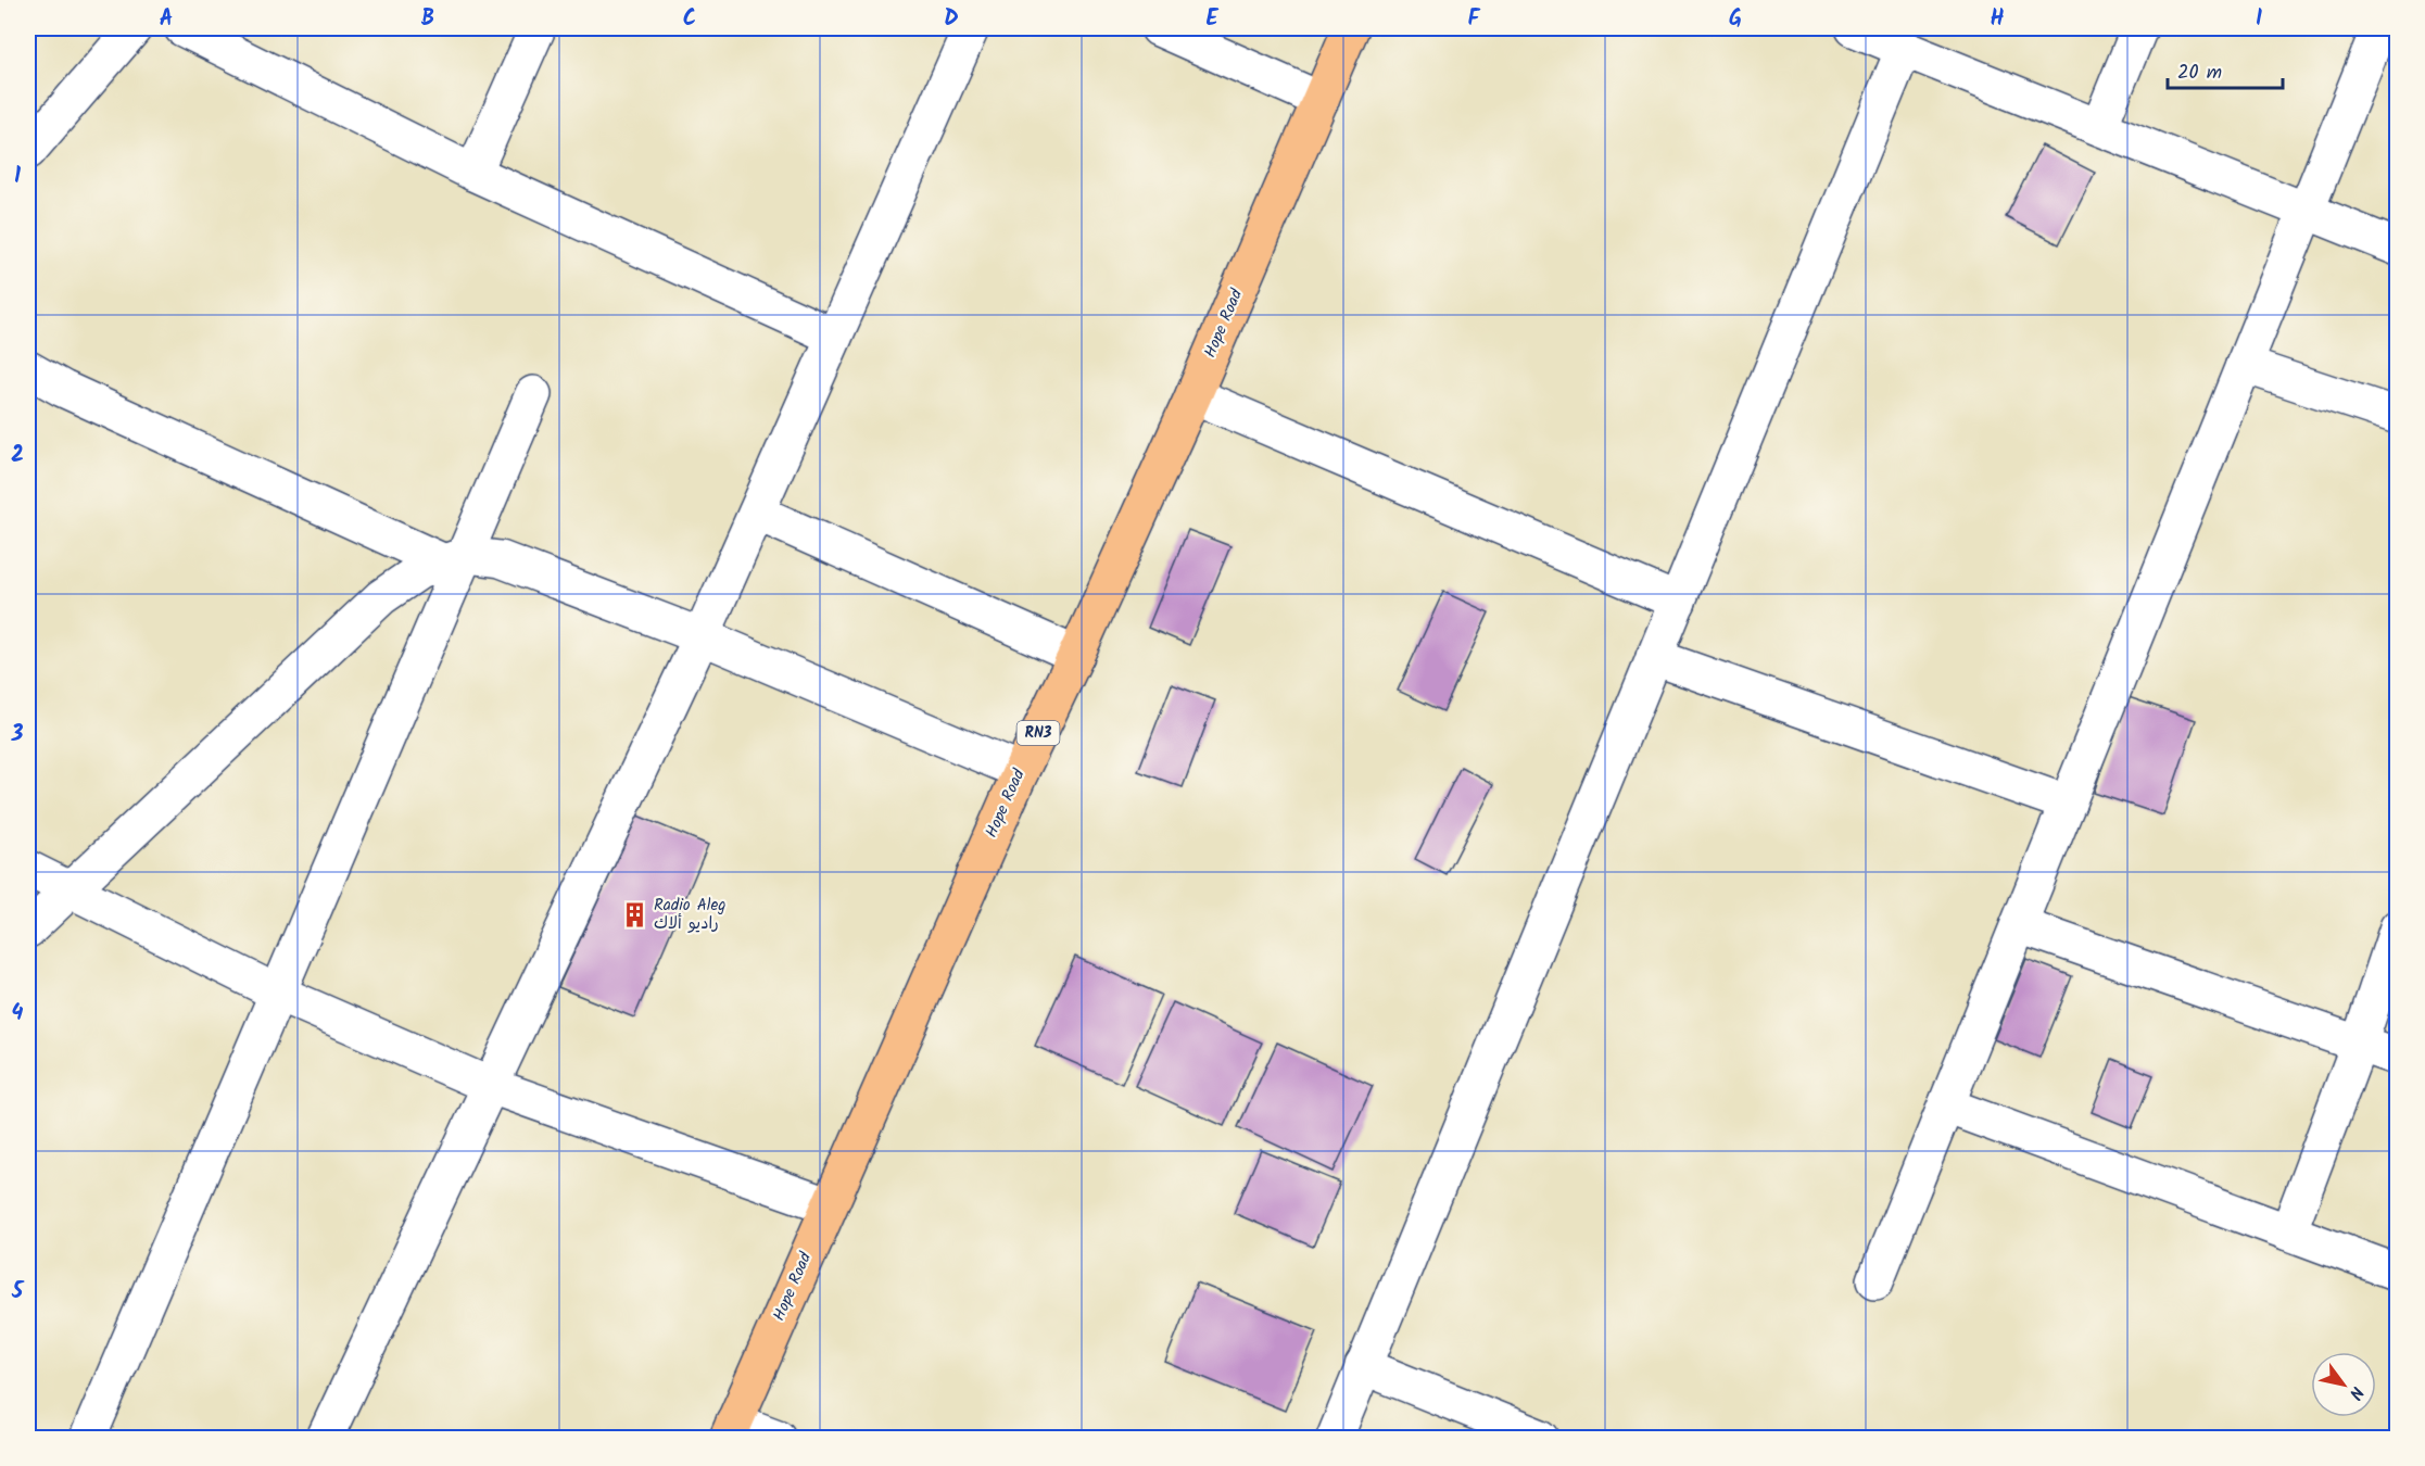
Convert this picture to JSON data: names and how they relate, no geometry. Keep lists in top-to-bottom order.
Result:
{
  "streets": {
    "highway": ["Hope Road", "RN3"]
  },
  "places": {
    "building": ["Radio Aleg راديو ألاك"]
  },
  "scale_bar": "20 m",
  "north": "bottom right",
  "grid": {
    "columns": [
      "A",
      "B",
      "C",
      "D",
      "E",
      "F",
      "G",
      "H",
      "I"
    ],
    "rows": [
      "1",
      "2",
      "3",
      "4",
      "5"
    ]
  }
}
